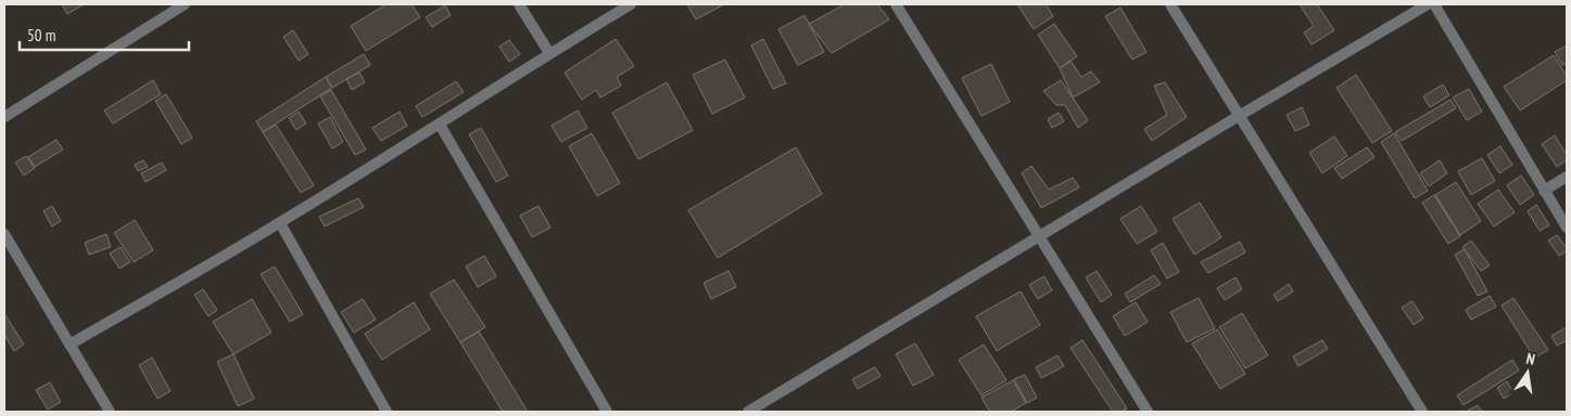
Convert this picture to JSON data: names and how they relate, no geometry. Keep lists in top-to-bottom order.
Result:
{
  "scale_bar": "50 m",
  "north": "top"
}
